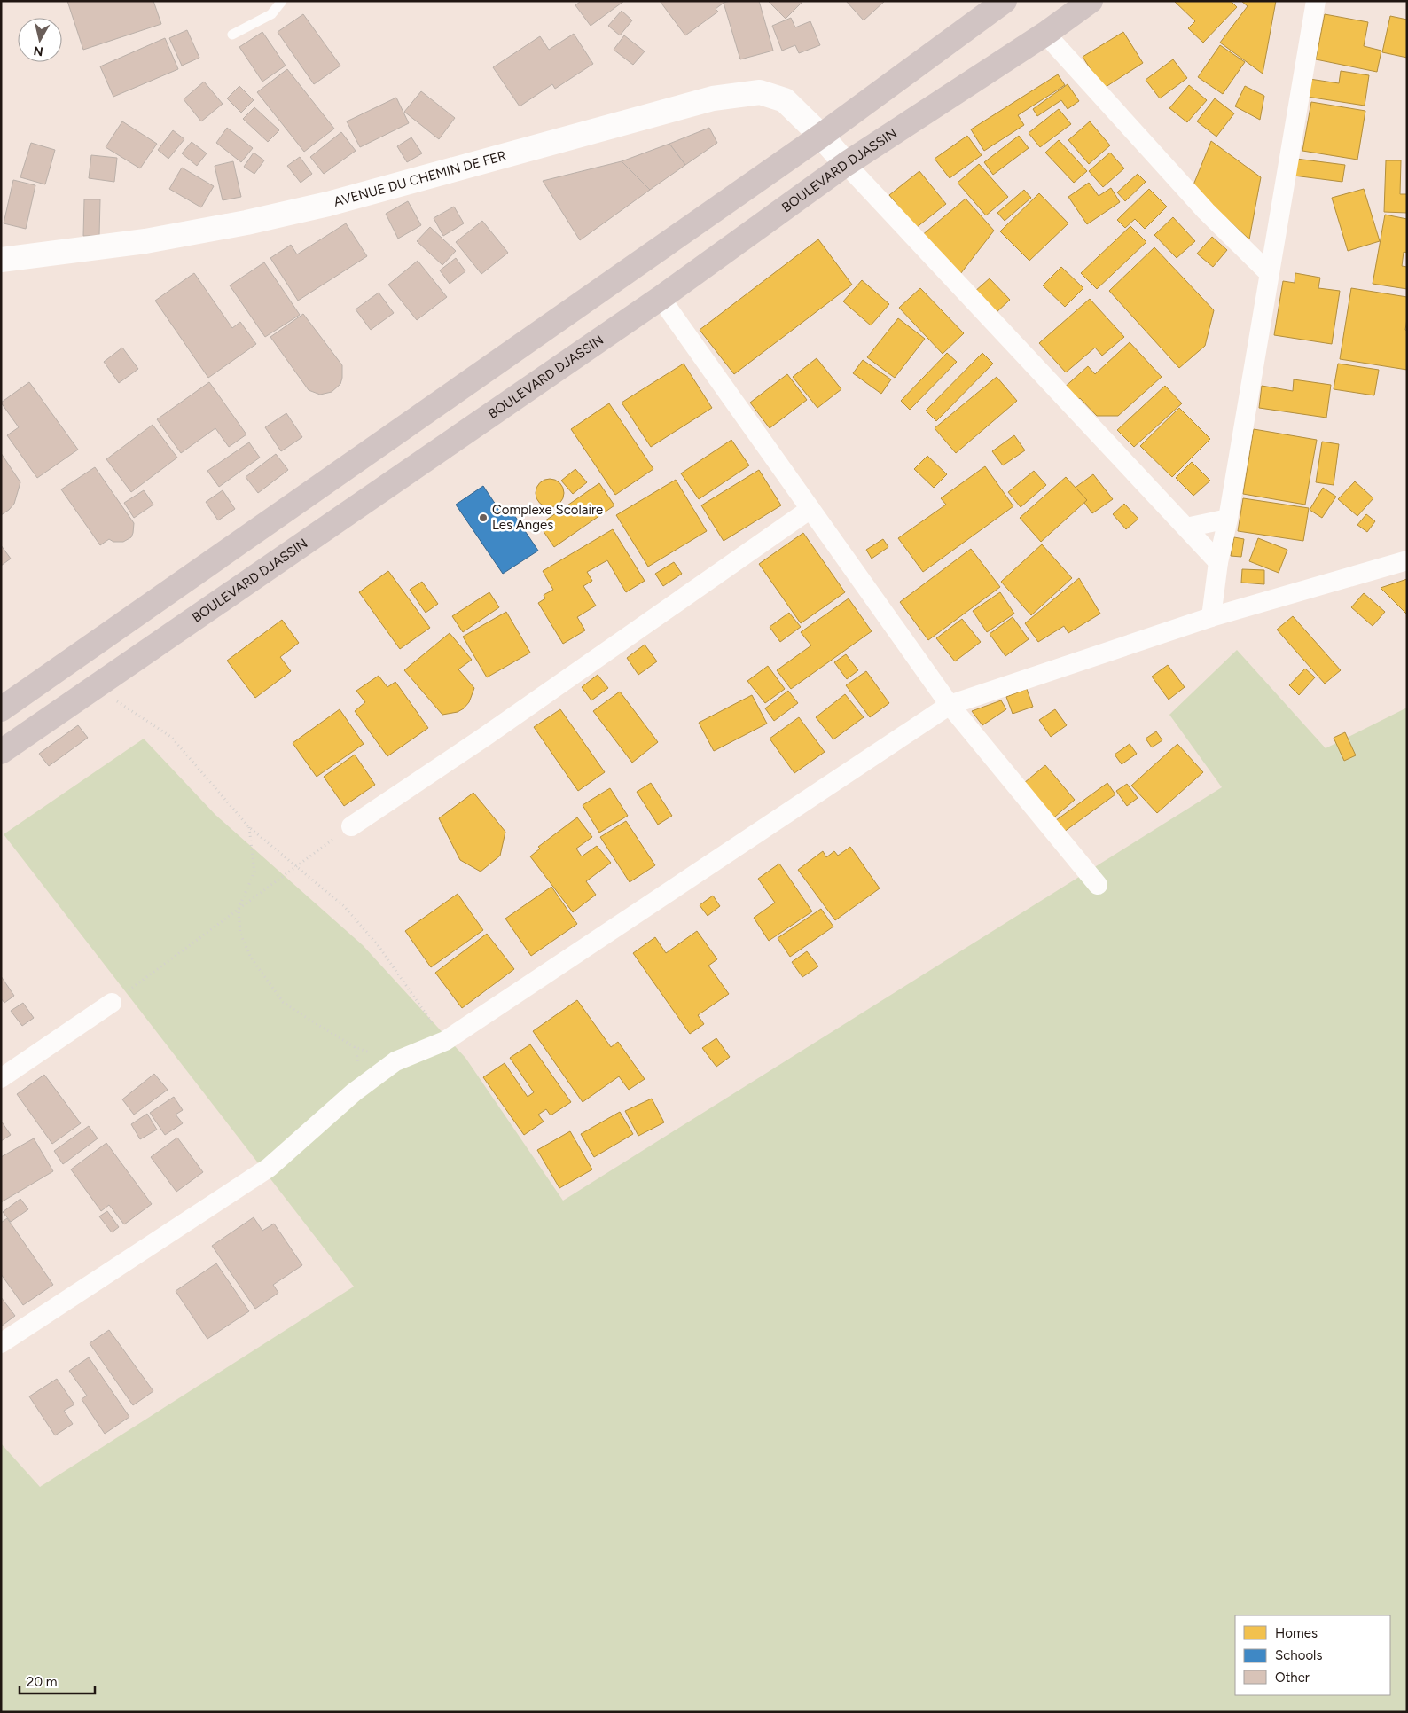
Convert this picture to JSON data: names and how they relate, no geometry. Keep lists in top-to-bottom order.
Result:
{
  "streets": {
    "highway": ["BOULEVARD DJASSIN"],
    "street": ["AVENUE DU CHEMIN DE FER"]
  },
  "crossings": [
    ["BOULEVARD DJASSIN", "AVENUE DU CHEMIN DE FER"]
  ],
  "places": ["Complexe Scolaire Les Anges"],
  "legend": ["Homes", "Schools", "Other"],
  "scale_bar": "20 m",
  "north": "bottom"
}
